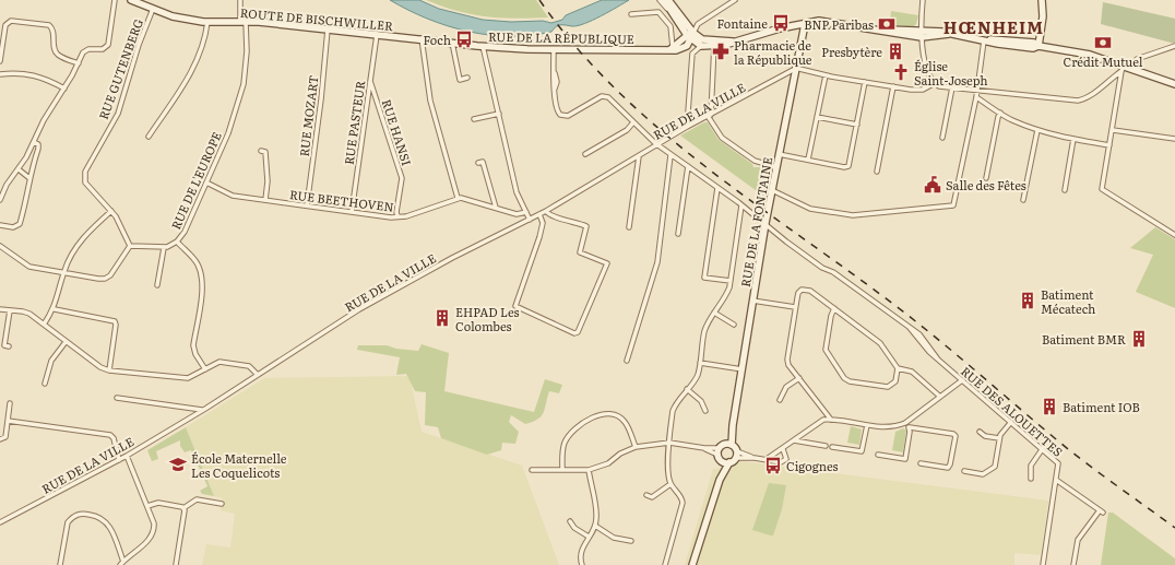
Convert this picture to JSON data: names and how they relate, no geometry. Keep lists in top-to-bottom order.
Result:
{
  "streets": {
    "main road": ["ROUTE DE BISCHWILLER", "RUE DE LA RÉPUBLIQUE", "RUE DE LA FONTAINE"],
    "street": [
      "RUE GUTENBERG",
      "RUE DE LA VILLE",
      "RUE MOZART",
      "RUE PASTEUR",
      "RUE HANSI",
      "RUE DE L'EUROPE",
      "RUE BEETHOVEN",
      "RUE DES ALOUETTES"
    ]
  },
  "crossings": [
    ["ROUTE DE BISCHWILLER", "RUE DE LA RÉPUBLIQUE"],
    ["ROUTE DE BISCHWILLER", "RUE GUTENBERG"],
    ["ROUTE DE BISCHWILLER", "RUE MOZART"],
    ["ROUTE DE BISCHWILLER", "RUE PASTEUR"],
    ["ROUTE DE BISCHWILLER", "RUE DE L'EUROPE"],
    ["RUE DE LA RÉPUBLIQUE", "RUE DES ALOUETTES"],
    ["RUE DE LA VILLE", "RUE DE LA FONTAINE"],
    ["RUE DE LA VILLE", "RUE DES ALOUETTES"],
    ["RUE MOZART", "RUE BEETHOVEN"],
    ["RUE PASTEUR", "RUE HANSI"],
    ["RUE PASTEUR", "RUE BEETHOVEN"],
    ["RUE HANSI", "RUE BEETHOVEN"],
    ["RUE DE L'EUROPE", "RUE BEETHOVEN"],
    ["RUE DE LA FONTAINE", "RUE DES ALOUETTES"]
  ],
  "districts": ["HŒNHEIM"],
  "places": {
    "bus stop": ["Fontaine", "Foch", "Cigognes"],
    "bank": ["BNP Paribas", "Crédit Mutuel"],
    "pharmacy": ["Pharmacie de la République"],
    "building": [
      "Presbytère",
      "Batiment Mécatech",
      "EHPAD Les Colombes",
      "Batiment BMR",
      "Batiment IOB"
    ],
    "church": ["Église Saint-Joseph"],
    "public building": ["Salle des Fêtes"],
    "school or university": ["École Maternelle Les Coquelicots"]
  }
}
